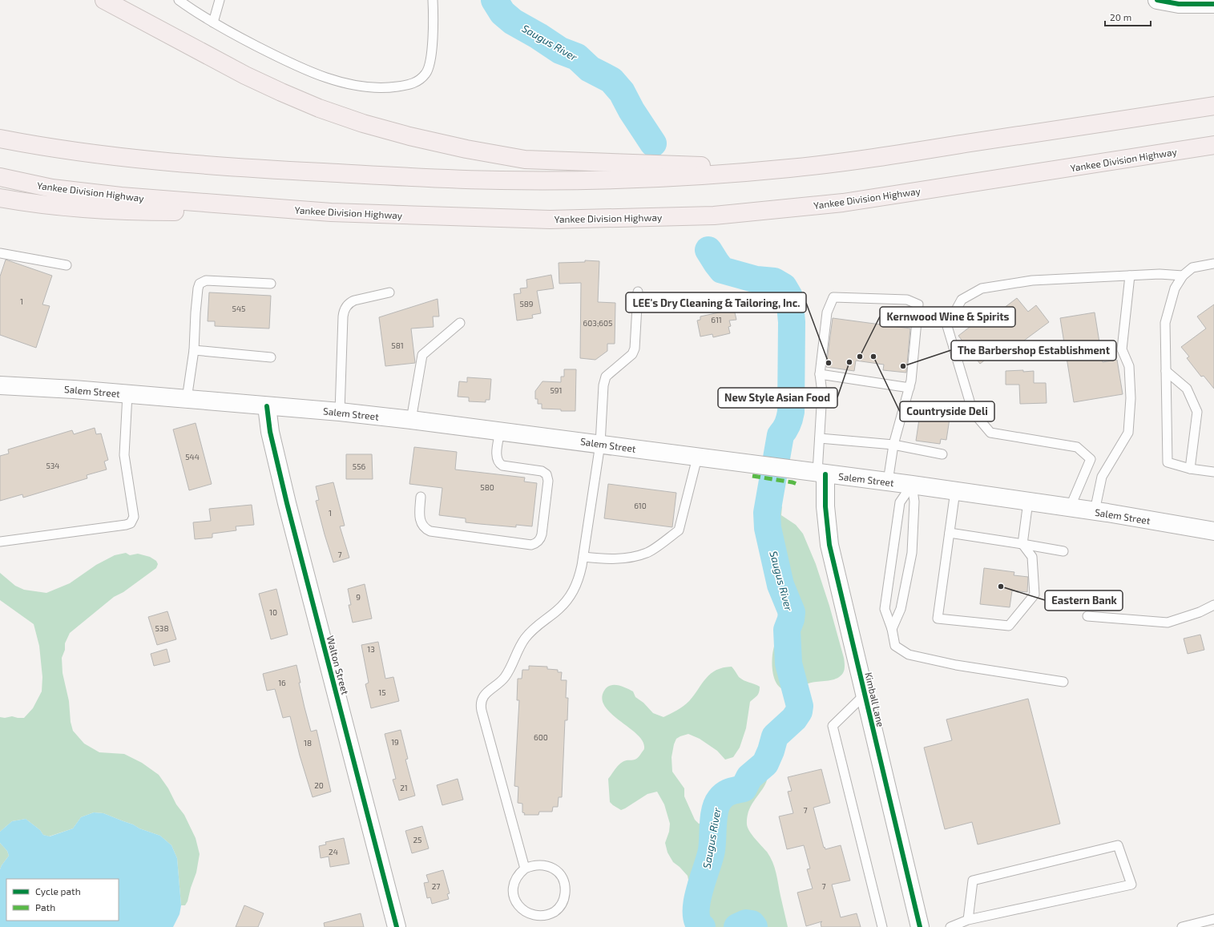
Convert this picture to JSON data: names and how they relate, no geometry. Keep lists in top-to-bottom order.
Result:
{
  "streets": {
    "highway": ["Yankee Division Highway"],
    "main road": ["Salem Street", "Walton Street", "Kimball Lane"]
  },
  "crossings": [
    ["Salem Street", "Walton Street"],
    ["Salem Street", "Kimball Lane"]
  ],
  "water": ["Saugus River"],
  "places": [
    "Kernwood Wine & Spirits",
    "Countryside Deli",
    "New Style Asian Food",
    "LEE's Dry Cleaning & Tailoring, Inc.",
    "The Barbershop Establishment",
    "Eastern Bank"
  ],
  "house_numbers": [
    "1",
    "589",
    "545",
    "611",
    "603;605",
    "581",
    "591",
    "544",
    "534",
    "556",
    "580",
    "610",
    "1",
    "7",
    "9",
    "10",
    "538",
    "13",
    "16",
    "15",
    "600",
    "19",
    "18",
    "20",
    "21",
    "7",
    "25",
    "24",
    "27",
    "7"
  ],
  "legend": ["Cycle path", "Path"],
  "scale_bar": "20 m"
}
